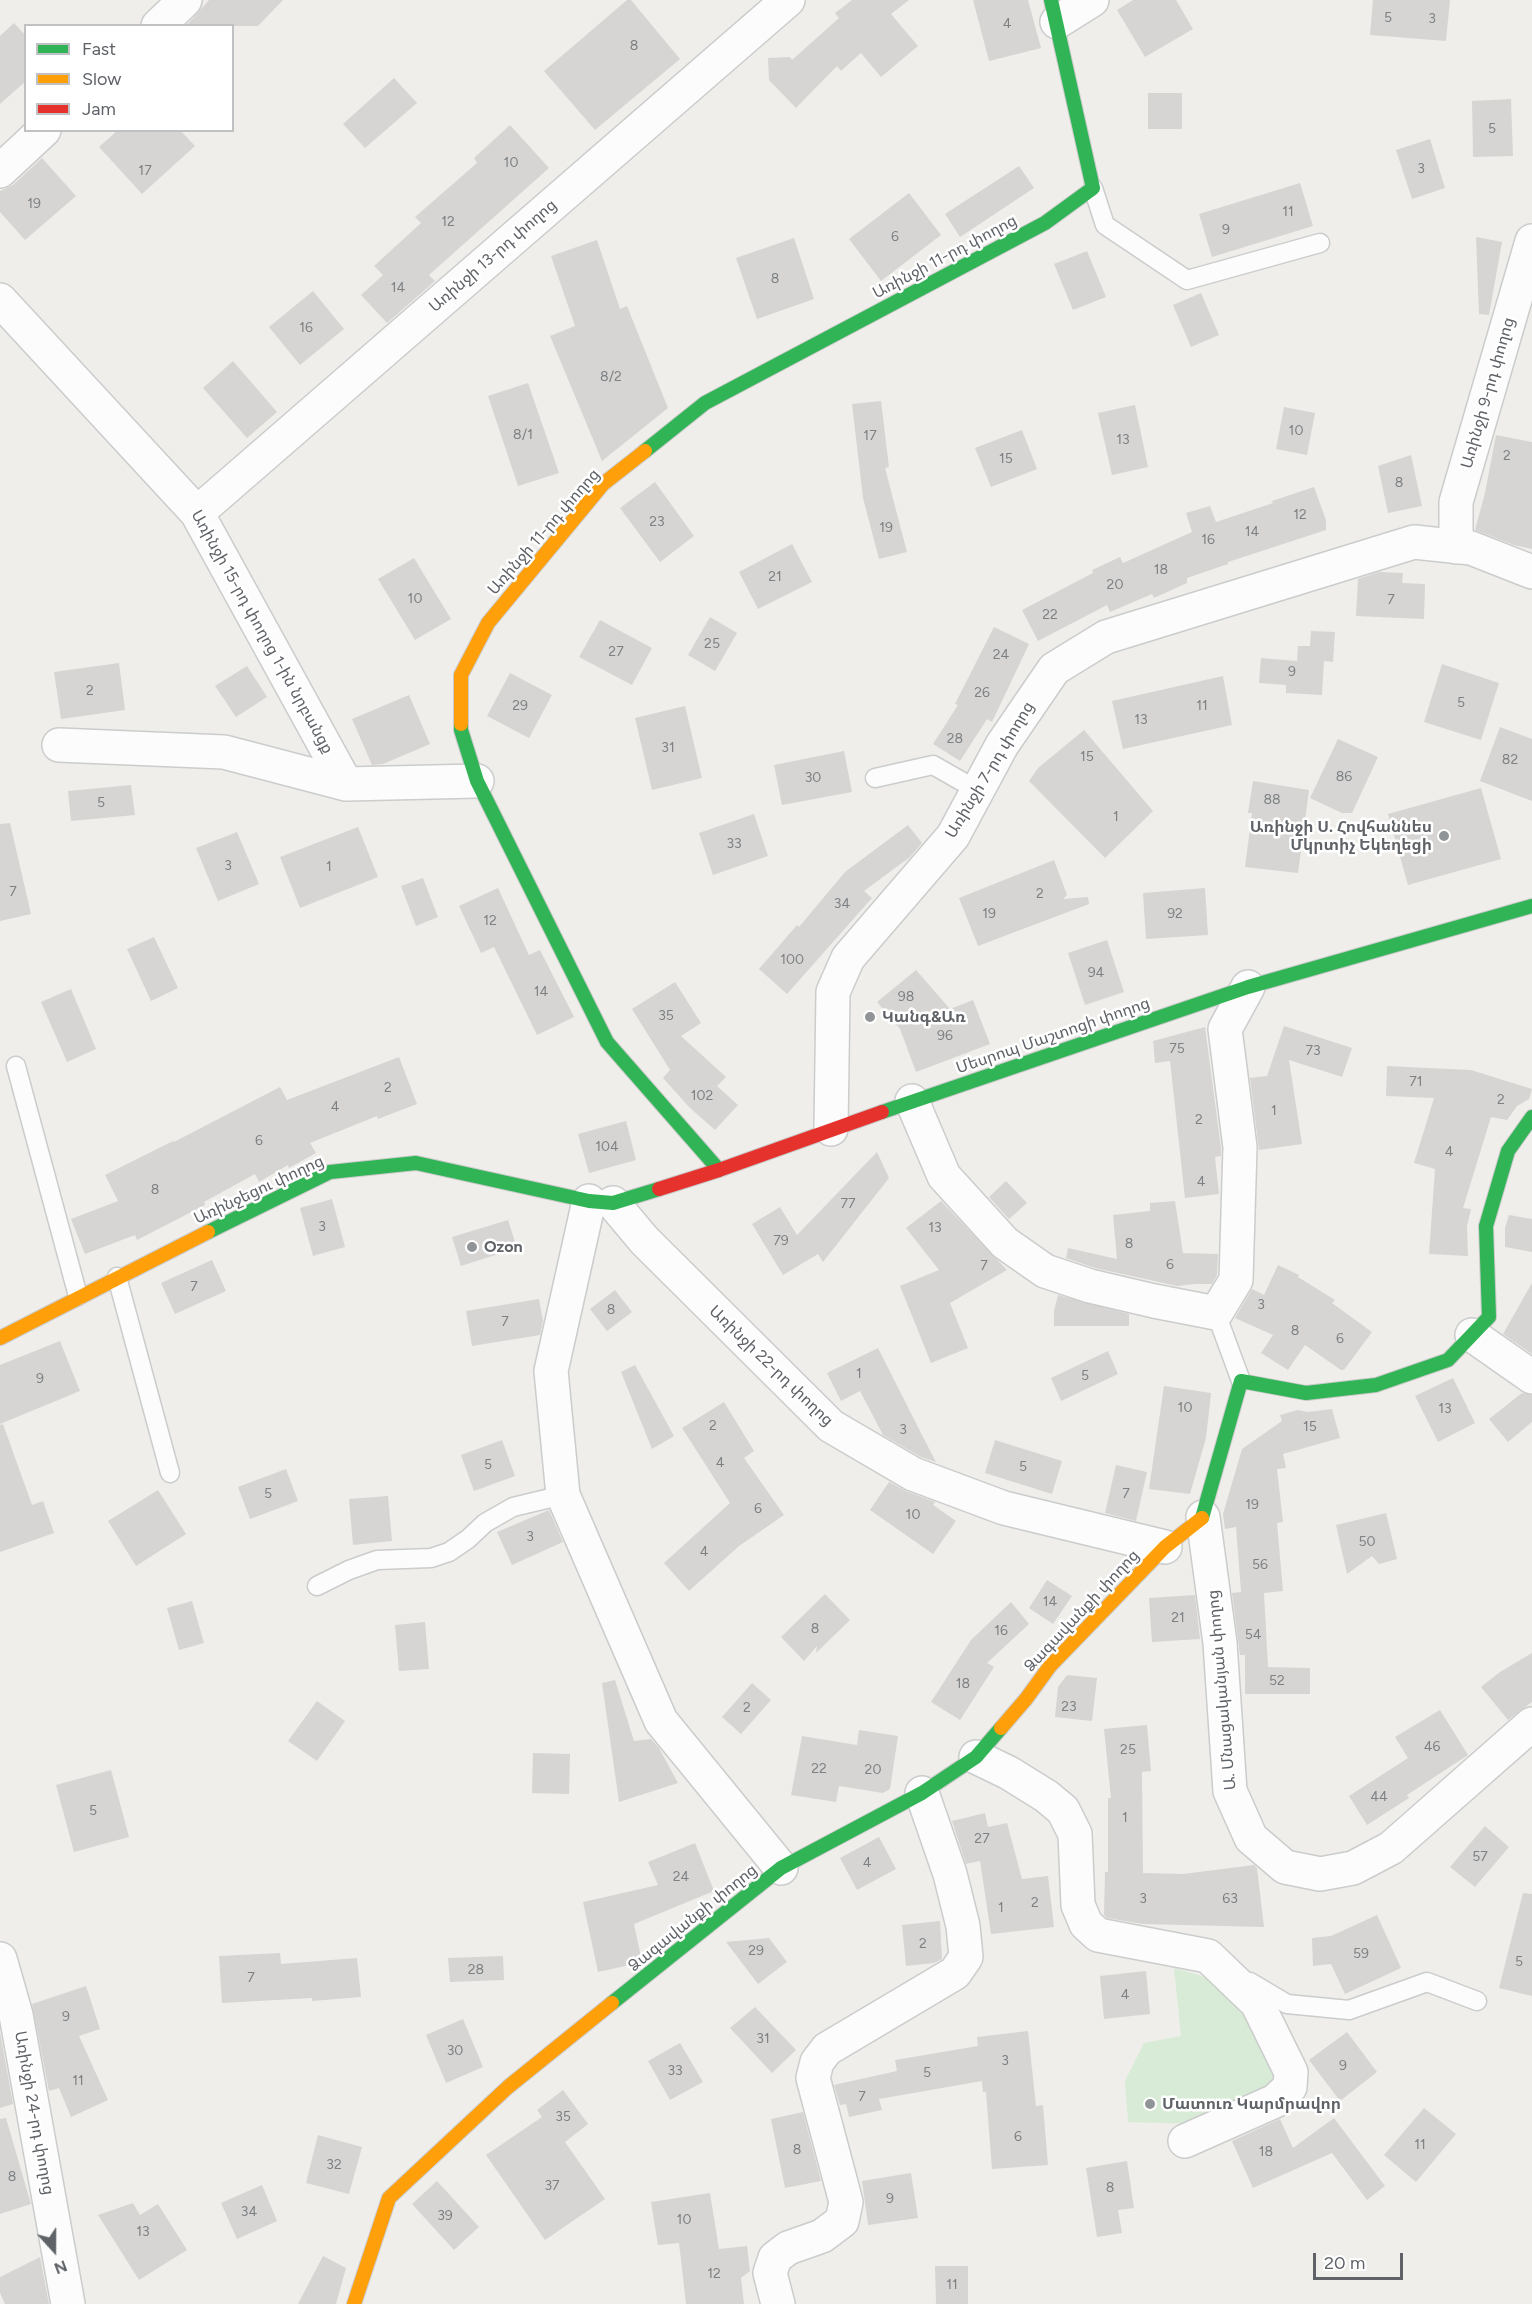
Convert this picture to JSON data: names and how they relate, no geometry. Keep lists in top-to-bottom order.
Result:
{
  "streets": {
    "street": [
      "Առինջի 13-րդ փողոց",
      "Առինջի 11-րդ փողոց",
      "Առինջի 9-րդ փողոց",
      "Առինջի 15-րդ փողոց 1-ին նրբանցք",
      "Առինջի 7-րդ փողոց",
      "Մեսրոպ Մաշտոցի փողոց",
      "Առինջեցու փողոց",
      "Առինջի 22-րդ փողոց",
      "Ձագավանքի փողոց",
      "Ա. Մնացականյան փողոց",
      "Առինջի 24-րդ փողոց"
    ]
  },
  "crossings": [
    ["Առինջի 13-րդ փողոց", "Առինջի 15-րդ փողոց 1-ին նրբանցք"],
    ["Առինջի 11-րդ փողոց", "Մեսրոպ Մաշտոցի փողոց"],
    ["Առինջի 9-րդ փողոց", "Առինջի 7-րդ փողոց"],
    ["Առինջի 7-րդ փողոց", "Մեսրոպ Մաշտոցի փողոց"],
    ["Մեսրոպ Մաշտոցի փողոց", "Առինջեցու փողոց"],
    ["Մեսրոպ Մաշտոցի փողոց", "Առինջի 22-րդ փողոց"],
    ["Առինջեցու փողոց", "Առինջի 22-րդ փողոց"],
    ["Առինջի 22-րդ փողոց", "Ձագավանքի փողոց"],
    ["Ձագավանքի փողոց", "Ա. Մնացականյան փողոց"]
  ],
  "places": [
    "Առինջի Ս. Հովհաննես Մկրտիչ Եկեղեցի",
    "Կանգ&Առ",
    "Ozon",
    "Մատուռ Կարմրավոր"
  ],
  "house_numbers": [
    "5",
    "3",
    "4",
    "8",
    "5",
    "10",
    "3",
    "17",
    "19",
    "11",
    "12",
    "9",
    "6",
    "8",
    "14",
    "16",
    "8/2",
    "10",
    "8/1",
    "17",
    "13",
    "2",
    "15",
    "8",
    "12",
    "23",
    "19",
    "14",
    "16",
    "18",
    "21",
    "20",
    "10",
    "7",
    "22",
    "25",
    "27",
    "24",
    "9",
    "2",
    "26",
    "5",
    "29",
    "11",
    "13",
    "28",
    "31",
    "15",
    "82",
    "86",
    "30",
    "88",
    "5",
    "1",
    "33",
    "3",
    "1",
    "7",
    "2",
    "34",
    "19",
    "92",
    "12",
    "100",
    "94",
    "14",
    "98",
    "35",
    "96",
    "75",
    "73",
    "71",
    "2",
    "102",
    "2",
    "4",
    "1",
    "2",
    "6",
    "104",
    "4",
    "4",
    "8",
    "77",
    "3",
    "13",
    "79",
    "8",
    "6",
    "7",
    "7",
    "3",
    "8",
    "7",
    "8",
    "6",
    "1",
    "5",
    "9",
    "10",
    "13",
    "2",
    "15",
    "3",
    "4",
    "5",
    "5",
    "5",
    "7",
    "19",
    "6",
    "10",
    "3",
    "50",
    "4",
    "56",
    "14",
    "21",
    "8",
    "16",
    "54",
    "52",
    "18",
    "23",
    "2",
    "46",
    "25",
    "22",
    "20",
    "44",
    "5",
    "1",
    "27",
    "57",
    "4",
    "24",
    "3",
    "63",
    "2",
    "1",
    "2",
    "29",
    "59",
    "5",
    "28",
    "7",
    "4",
    "9",
    "31",
    "30",
    "3",
    "9",
    "33",
    "5",
    "11",
    "7",
    "35",
    "6",
    "11",
    "8",
    "18",
    "32",
    "8",
    "37",
    "8",
    "9",
    "34",
    "39",
    "10",
    "13",
    "12",
    "11"
  ],
  "legend": ["Fast", "Slow", "Jam"],
  "scale_bar": "20 m",
  "north": "bottom"
}
